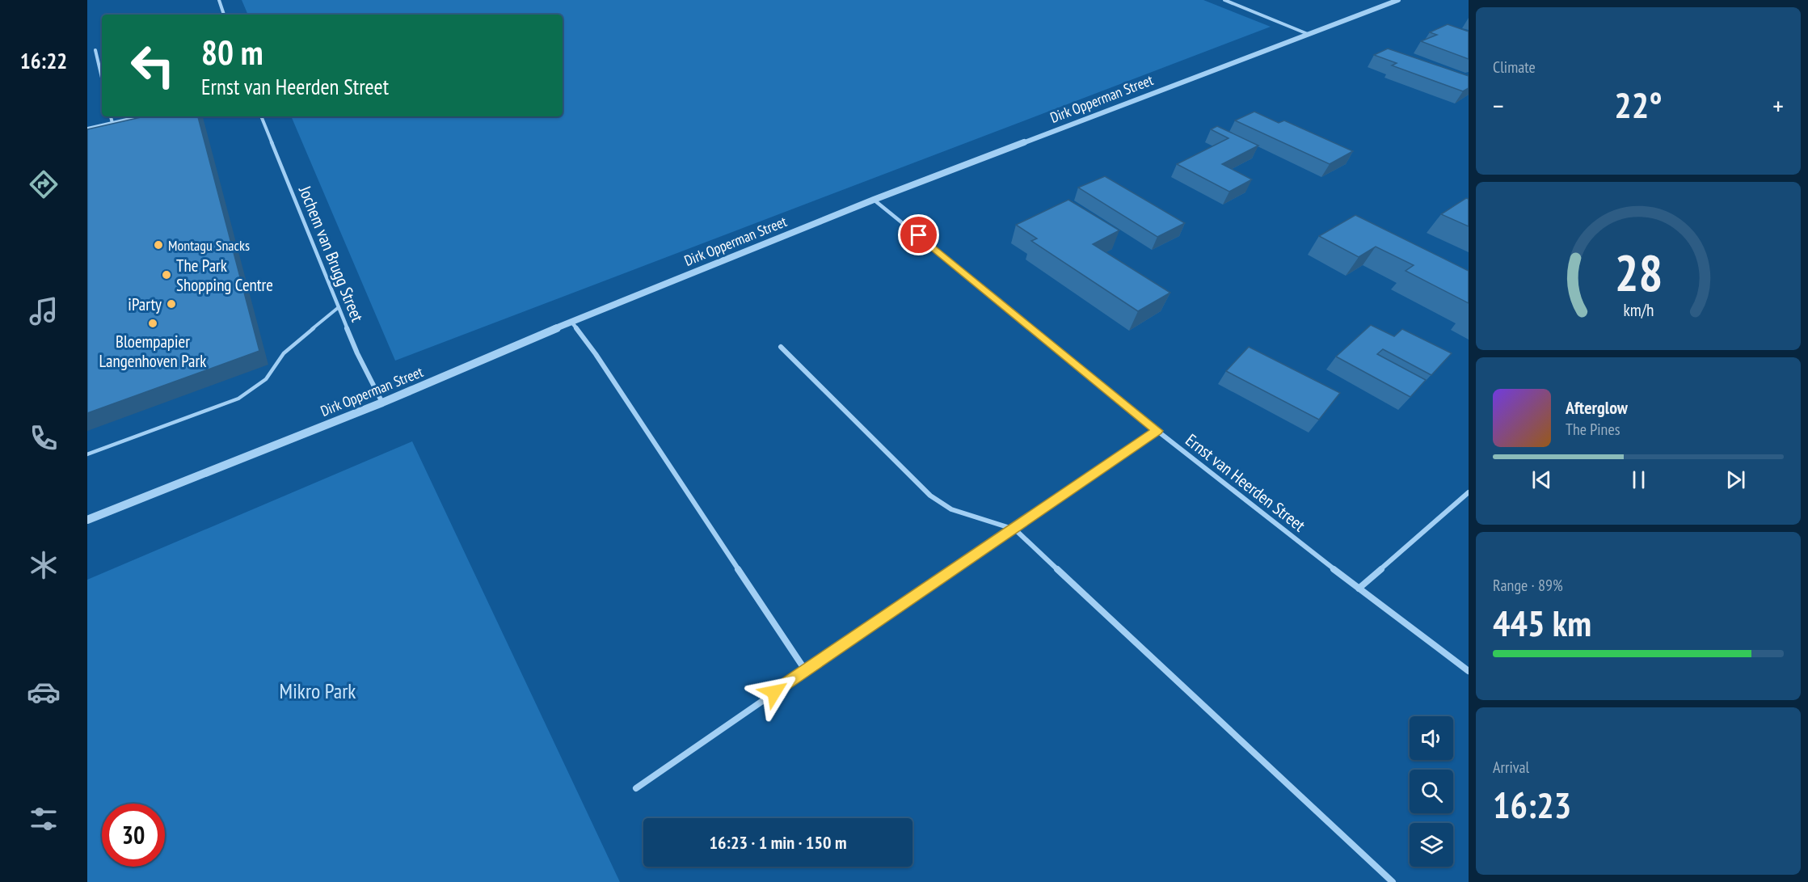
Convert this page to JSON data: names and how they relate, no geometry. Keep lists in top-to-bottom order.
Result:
{
  "streets": {
    "street": ["Dirk Opperman Street", "Jochem van Brugg Street", "Ernst van Heerden Street"]
  },
  "crossings": [
    ["Dirk Opperman Street", "Jochem van Brugg Street"],
    ["Dirk Opperman Street", "Ernst van Heerden Street"]
  ],
  "parks": ["Mikro Park"],
  "places": [
    "Montagu Snacks",
    "The Park Shopping Centre",
    "iParty",
    "Bloempapier Langenhoven Park"
  ],
  "page": {
    "tabs": "16:22",
    "tile": [
      "Climate",
      ["Range · 89%", "445 km"],
      ["Arrival", "16:23"]
    ],
    "turn": ["80 m", "Ernst van Heerden Street"],
    "heat": ["−", "22°", "+"],
    "song": ["Afterglow", "The Pines"],
    "limit": "30",
    "trip": "16:23 · 1 min · 150 m",
    "gauge": ["28", "km/h"]
  }
}
